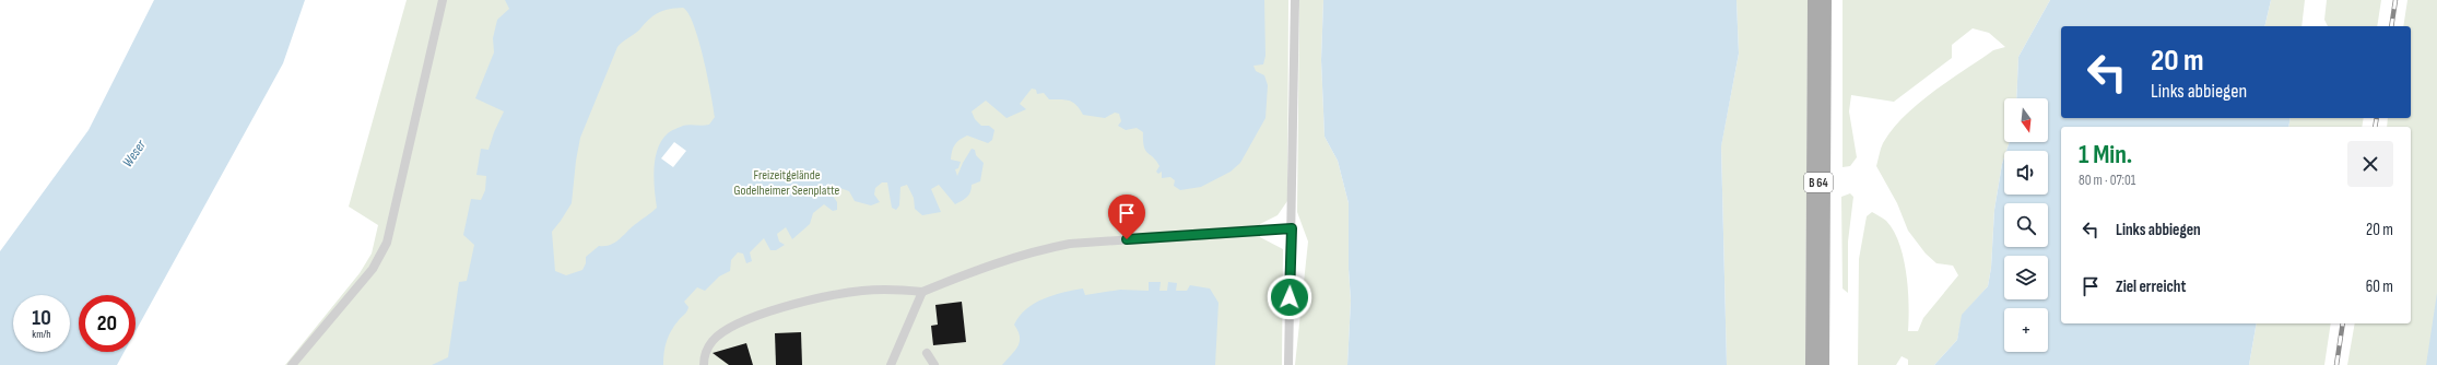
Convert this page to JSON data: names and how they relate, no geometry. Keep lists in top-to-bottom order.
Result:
{
  "streets": {
    "main road": ["B 64"]
  },
  "water": ["Weser"],
  "parks": ["Freizeitgelände Godelheimer Seenplatte"],
  "north": "bottom",
  "page": {
    "turn": ["20 m", "Links abbiegen"],
    "map_buttons": "+",
    "heading": ["1 Min.", "80 m · 07:01"],
    "list": [
      {
        "name": "Links abbiegen",
        "value": "20 m"
      },
      {
        "name": "Ziel erreicht",
        "value": "60 m"
      }
    ],
    "speed": "10 km/h",
    "limit": "20"
  }
}
